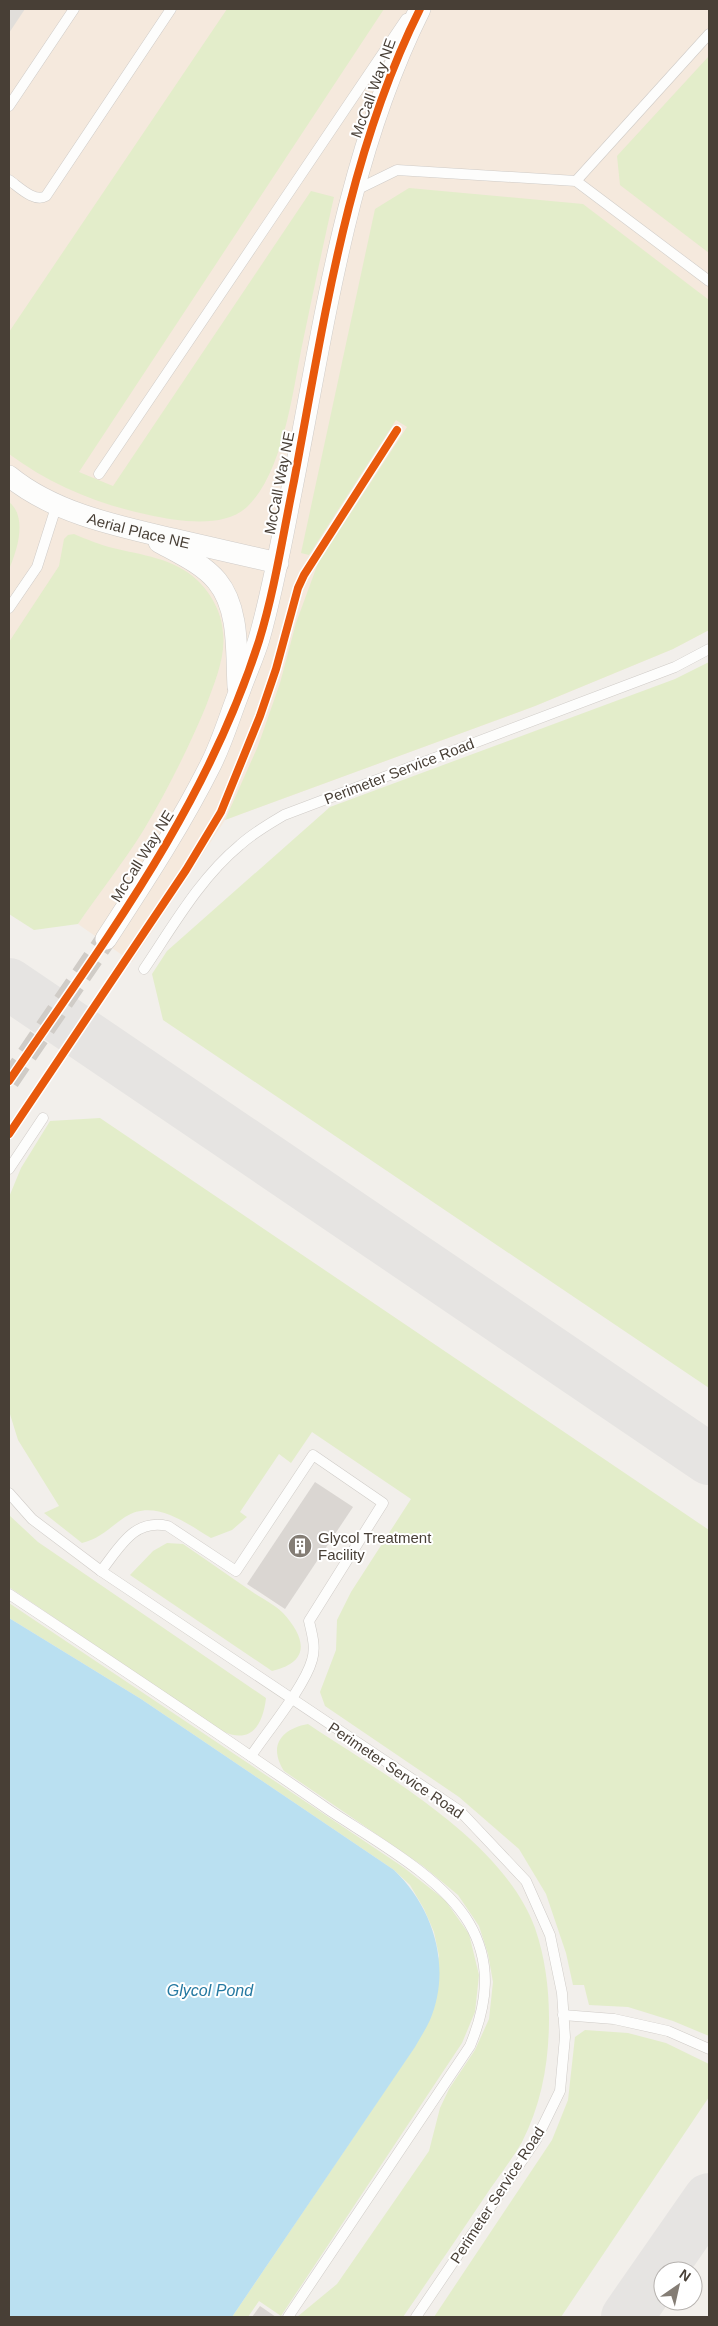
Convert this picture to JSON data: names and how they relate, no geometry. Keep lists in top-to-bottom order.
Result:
{
  "streets": {
    "street": ["McCall Way NE", "Aerial Place NE"],
    "lane": ["Perimeter Service Road"]
  },
  "crossings": [
    ["McCall Way NE", "Aerial Place NE"]
  ],
  "water": ["Glycol Pond"],
  "places": {
    "building": ["Glycol Treatment Facility"]
  },
  "north": "top right"
}
